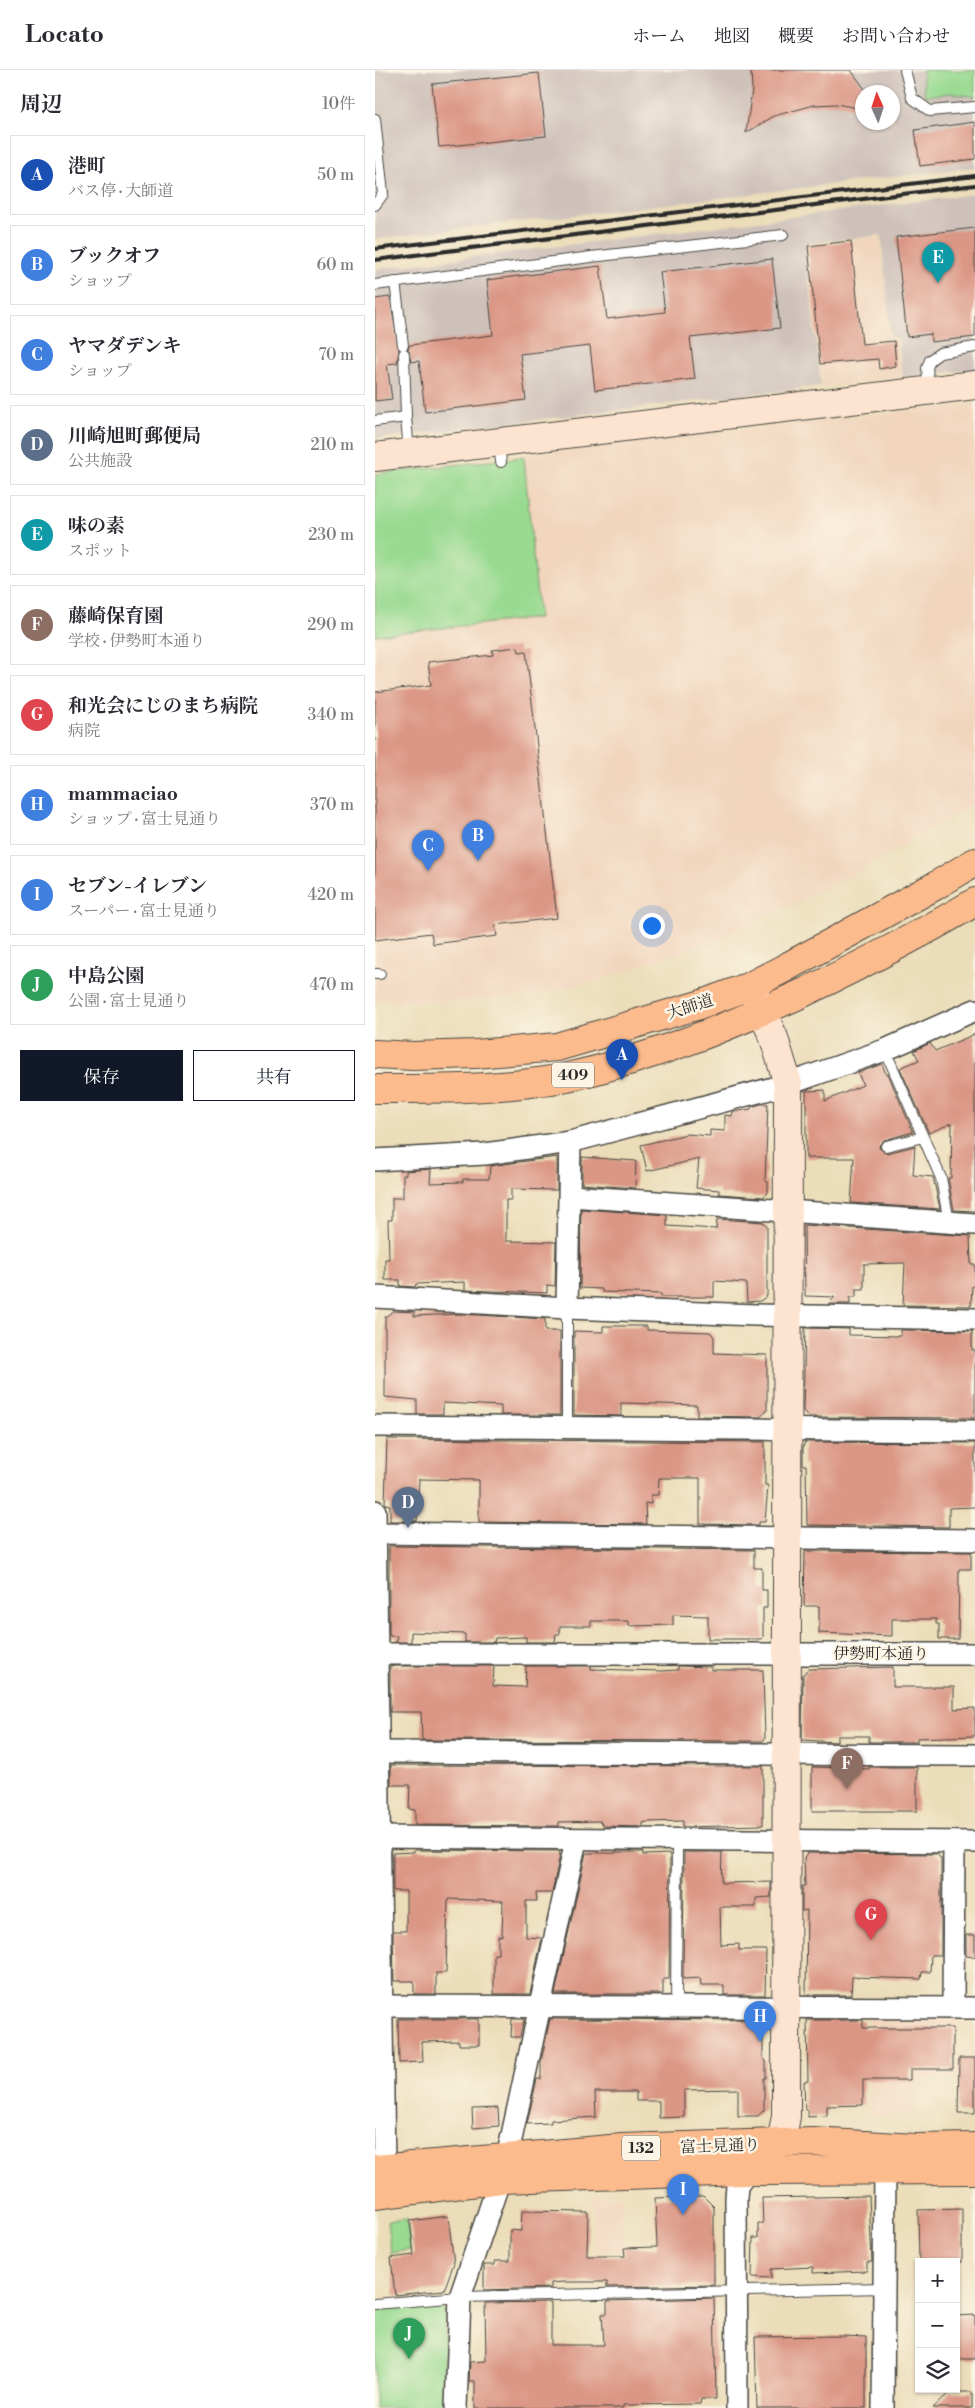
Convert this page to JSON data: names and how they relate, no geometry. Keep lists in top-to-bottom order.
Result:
{
  "streets": {
    "highway": [
      "大師道",
      "409",
      "富士見通り",
      "132"
    ],
    "street": ["伊勢町本通り"]
  },
  "north": "top",
  "page": {
    "header": "Locato",
    "nav": [
      "ホーム",
      "地図",
      "概要",
      "お問い合わせ"
    ],
    "heading": ["周辺", "10件"],
    "list": [
      {
        "mark": "A",
        "name": "港町",
        "note": "バス停 · 大師道",
        "value": "50 m"
      },
      {
        "mark": "B",
        "name": "ブックオフ",
        "note": "ショップ",
        "value": "60 m"
      },
      {
        "mark": "C",
        "name": "ヤマダデンキ",
        "note": "ショップ",
        "value": "70 m"
      },
      {
        "mark": "D",
        "name": "川崎旭町郵便局",
        "note": "公共施設",
        "value": "210 m"
      },
      {
        "mark": "E",
        "name": "味の素",
        "note": "スポット",
        "value": "230 m"
      },
      {
        "mark": "F",
        "name": "藤崎保育園",
        "note": "学校 · 伊勢町本通り",
        "value": "290 m"
      },
      {
        "mark": "G",
        "name": "和光会にじのまち病院",
        "note": "病院",
        "value": "340 m"
      },
      {
        "mark": "H",
        "name": "mammaciao",
        "note": "ショップ · 富士見通り",
        "value": "370 m"
      },
      {
        "mark": "I",
        "name": "セブン-イレブン",
        "note": "スーパー · 富士見通り",
        "value": "420 m"
      },
      {
        "mark": "J",
        "name": "中島公園",
        "note": "公園 · 富士見通り",
        "value": "470 m"
      }
    ],
    "pins": [
      "E",
      "B",
      "C",
      "A",
      "D",
      "F",
      "G",
      "H",
      "I",
      "J"
    ],
    "buttons": ["保存", "共有"],
    "map_buttons": ["+", "−"]
  }
}
